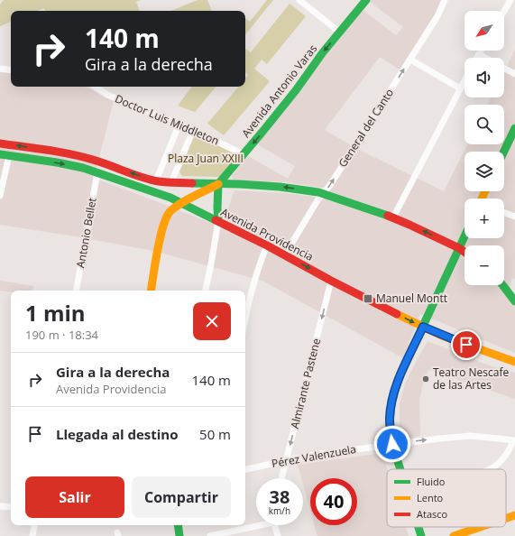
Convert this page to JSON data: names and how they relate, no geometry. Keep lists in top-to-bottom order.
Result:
{
  "streets": {
    "main road": ["Avenida Antonio Varas", "Avenida Providencia"],
    "street": [
      "Doctor Luis Middleton",
      "General del Canto",
      "Antonio Bellet",
      "Almirante Pastene",
      "Pérez Valenzuela"
    ]
  },
  "crossings": [
    ["Avenida Antonio Varas", "Doctor Luis Middleton"],
    ["General del Canto", "Avenida Providencia"],
    ["Antonio Bellet", "Avenida Providencia"],
    ["Avenida Providencia", "Almirante Pastene"],
    ["Almirante Pastene", "Pérez Valenzuela"]
  ],
  "one_way": [
    "Avenida Antonio Varas",
    "General del Canto",
    "Almirante Pastene",
    "Pérez Valenzuela"
  ],
  "parks": ["Plaza Juan XXIII"],
  "places": {
    "transit": ["Manuel Montt"],
    "other": ["Teatro Nescafe de las Artes"]
  },
  "legend": ["Fluido", "Lento", "Atasco"],
  "north": "bottom left",
  "page": {
    "map_buttons": ["+", "−"],
    "turn": ["140 m", "Gira a la derecha"],
    "heading": ["1 min", "190 m · 18:34"],
    "list": [
      {
        "name": "Gira a la derecha",
        "note": "Avenida Providencia",
        "value": "140 m"
      },
      {
        "name": "Llegada al destino",
        "value": "50 m"
      }
    ],
    "buttons": ["Salir", "Compartir"],
    "speed": "38 km/h",
    "limit": "40"
  }
}
